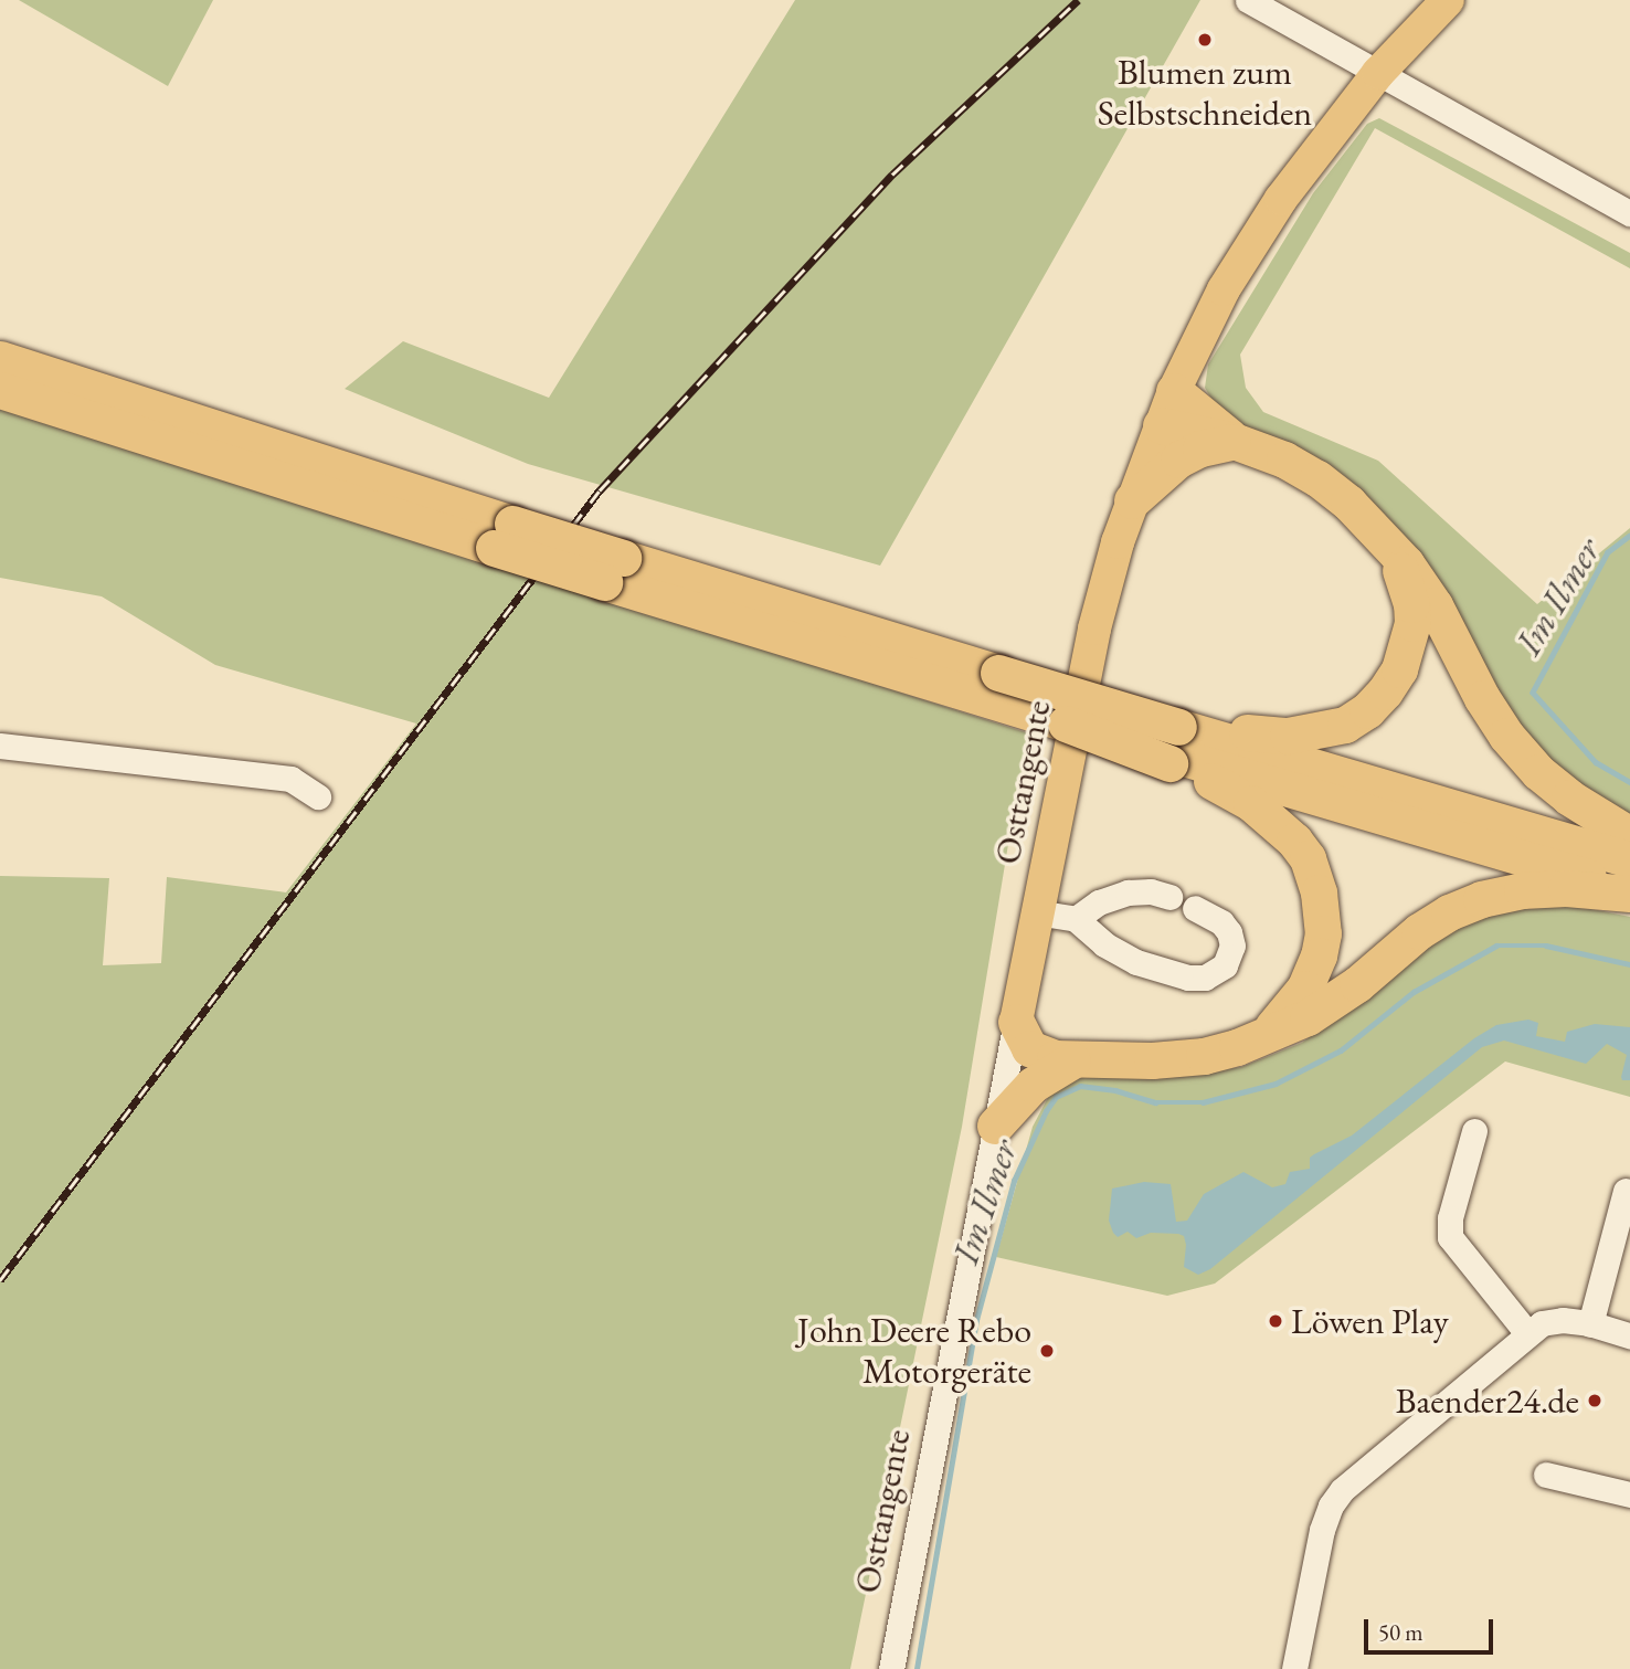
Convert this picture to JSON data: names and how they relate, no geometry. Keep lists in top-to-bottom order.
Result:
{
  "streets": {
    "main road": ["Osttangente"]
  },
  "water": ["Im Ilmer"],
  "places": [
    "Blumen zum Selbstschneiden",
    "Löwen Play",
    "John Deere Rebo Motorgeräte",
    "Baender24.de"
  ],
  "scale_bar": "50 m"
}
